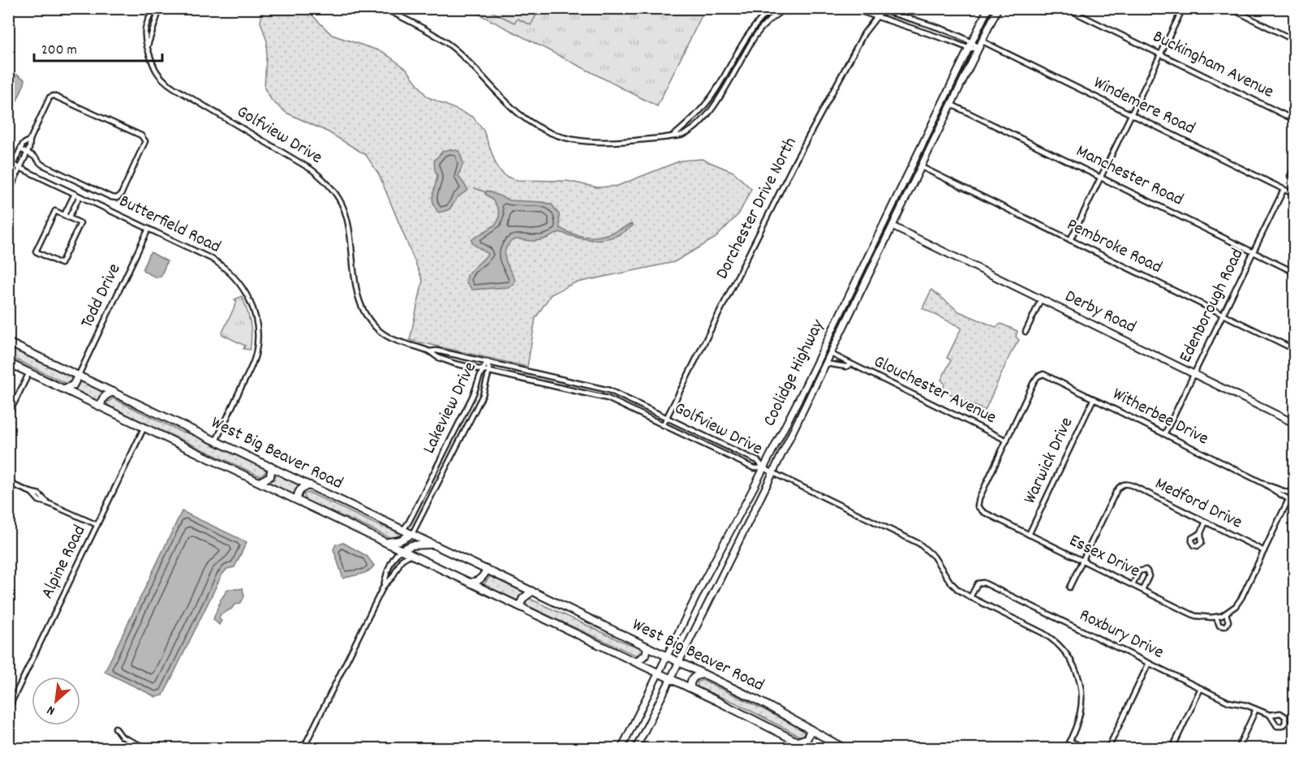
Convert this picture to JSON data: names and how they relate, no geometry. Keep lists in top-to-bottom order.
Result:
{
  "streets": {
    "main road": ["Derby Road", "Coolidge Highway", "West Big Beaver Road"],
    "street": [
      "Buckingham Avenue",
      "Windemere Road",
      "Golfview Drive",
      "Manchester Road",
      "Dorchester Drive North",
      "Butterfield Road",
      "Pembroke Road",
      "Todd Drive",
      "Edenborough Road",
      "Glouchester Avenue",
      "Lakeview Drive",
      "Witherbee Drive",
      "Warwick Drive",
      "Medford Drive",
      "Essex Drive",
      "Alpine Road",
      "Roxbury Drive"
    ]
  },
  "crossings": [
    ["Windemere Road", "Edenborough Road"],
    ["Windemere Road", "Coolidge Highway"],
    ["Golfview Drive", "Dorchester Drive North"],
    ["Golfview Drive", "Coolidge Highway"],
    ["Golfview Drive", "Lakeview Drive"],
    ["Golfview Drive", "Roxbury Drive"],
    ["Manchester Road", "Edenborough Road"],
    ["Manchester Road", "Coolidge Highway"],
    ["Butterfield Road", "Todd Drive"],
    ["Butterfield Road", "West Big Beaver Road"],
    ["Pembroke Road", "Edenborough Road"],
    ["Pembroke Road", "Coolidge Highway"],
    ["Todd Drive", "West Big Beaver Road"],
    ["Edenborough Road", "Derby Road"],
    ["Edenborough Road", "Witherbee Drive"],
    ["Derby Road", "Coolidge Highway"],
    ["Coolidge Highway", "Glouchester Avenue"],
    ["Coolidge Highway", "West Big Beaver Road"],
    ["Glouchester Avenue", "Witherbee Drive"],
    ["Glouchester Avenue", "Essex Drive"],
    ["Lakeview Drive", "West Big Beaver Road"],
    ["Witherbee Drive", "Warwick Drive"],
    ["Witherbee Drive", "Essex Drive"],
    ["West Big Beaver Road", "Alpine Road"],
    ["Warwick Drive", "Essex Drive"],
    ["Medford Drive", "Essex Drive"]
  ],
  "scale_bar": "200 m",
  "north": "bottom left"
}
